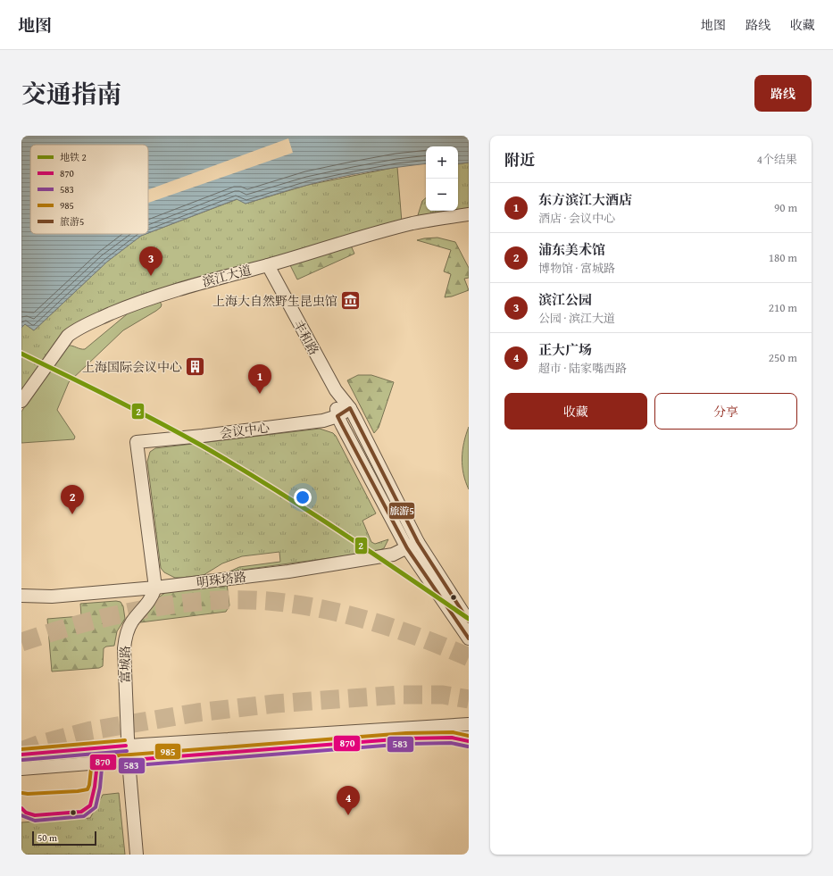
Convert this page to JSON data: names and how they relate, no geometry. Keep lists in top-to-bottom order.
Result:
{
  "streets": {
    "street": [
      "滨江大道",
      "丰和路",
      "会议中心",
      "明珠塔路",
      "富城路"
    ]
  },
  "crossings": [
    ["滨江大道", "丰和路"],
    ["丰和路", "会议中心"],
    ["丰和路", "明珠塔路"],
    ["会议中心", "明珠塔路"],
    ["会议中心", "富城路"],
    ["明珠塔路", "富城路"]
  ],
  "places": {
    "museum": ["上海大自然野生昆虫馆"],
    "building": ["上海国际会议中心"]
  },
  "lines": [
    "metro line 2",
    "transit line 旅游5",
    "transit line 985",
    "transit line 870",
    "transit line 583"
  ],
  "legend": [
    "地铁 2",
    "870",
    "583",
    "985",
    "旅游5"
  ],
  "scale_bar": "50 m",
  "page": {
    "header": "地图",
    "nav": ["地图", "路线", "收藏"],
    "title": "交通指南",
    "buttons": [
      "路线",
      ["收藏", "分享"]
    ],
    "heading": ["附近", "4个结果"],
    "map_buttons": ["+", "−"],
    "list": [
      {
        "mark": "1",
        "name": "东方滨江大酒店",
        "note": "酒店 · 会议中心",
        "value": "90 m"
      },
      {
        "mark": "2",
        "name": "浦东美术馆",
        "note": "博物馆 · 富城路",
        "value": "180 m"
      },
      {
        "mark": "3",
        "name": "滨江公园",
        "note": "公园 · 滨江大道",
        "value": "210 m"
      },
      {
        "mark": "4",
        "name": "正大广场",
        "note": "超市 · 陆家嘴西路",
        "value": "250 m"
      }
    ],
    "pins": [
      "3",
      "1",
      "2",
      "4"
    ],
    "scale": "50 m"
  }
}
